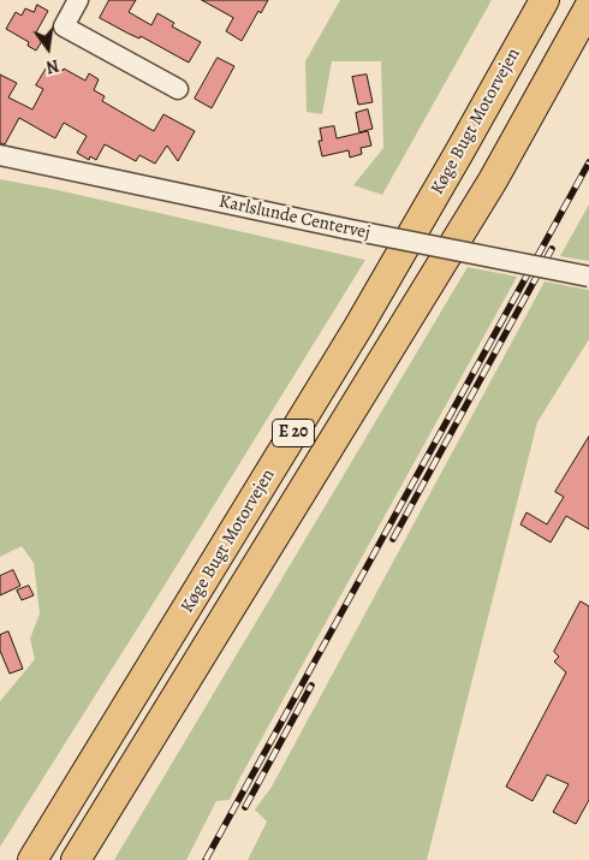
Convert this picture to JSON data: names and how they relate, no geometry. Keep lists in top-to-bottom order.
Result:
{
  "streets": {
    "highway": ["Køge Bugt Motorvejen", "E 20"],
    "street": ["Karlslunde Centervej"]
  },
  "north": "bottom"
}
